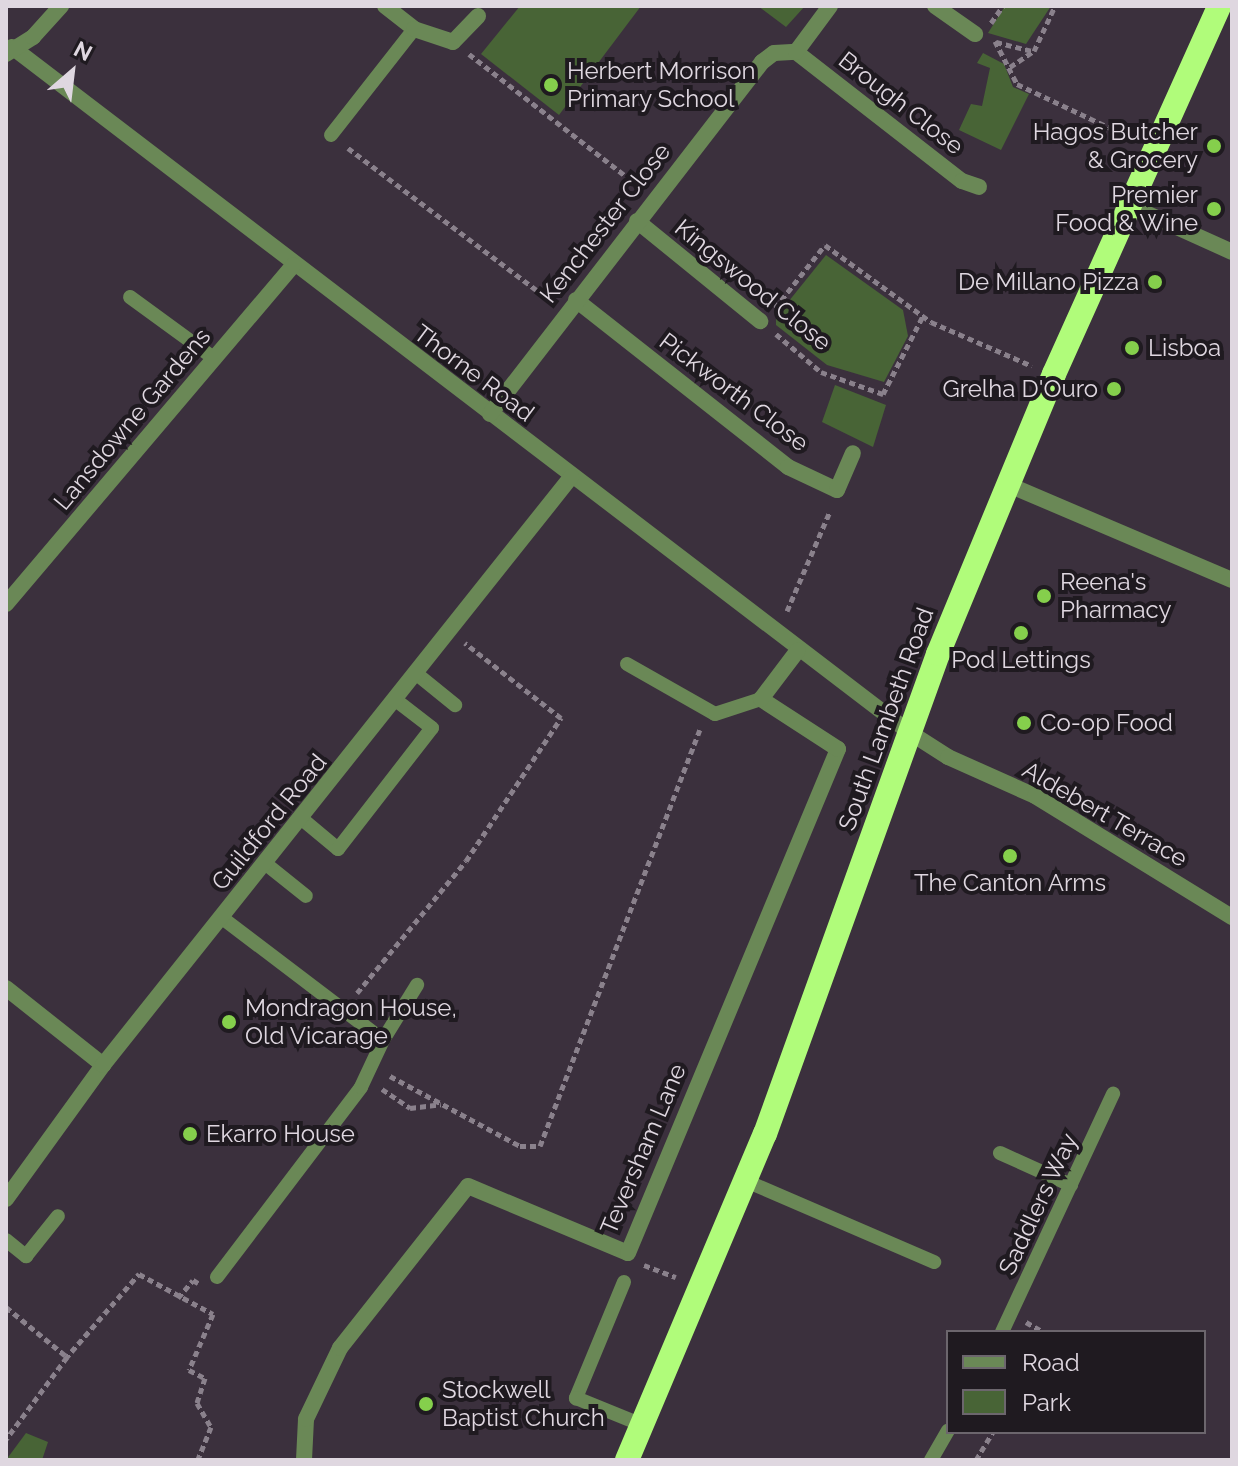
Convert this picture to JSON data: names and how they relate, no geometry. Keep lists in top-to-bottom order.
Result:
{
  "streets": {
    "highway": ["South Lambeth Road"],
    "street": [
      "Brough Close",
      "Kenchester Close",
      "Kingswood Close",
      "Thorne Road",
      "Pickworth Close",
      "Lansdowne Gardens",
      "Aldebert Terrace",
      "Guildford Road",
      "Teversham Lane"
    ],
    "lane": ["Saddlers Way"]
  },
  "crossings": [
    ["Brough Close", "Kenchester Close"],
    ["Kenchester Close", "Kingswood Close"],
    ["Kenchester Close", "Thorne Road"],
    ["Kenchester Close", "Pickworth Close"],
    ["Thorne Road", "Lansdowne Gardens"],
    ["Thorne Road", "South Lambeth Road"],
    ["Thorne Road", "Aldebert Terrace"],
    ["Thorne Road", "Guildford Road"],
    ["South Lambeth Road", "Aldebert Terrace"]
  ],
  "places": [
    "Herbert Morrison Primary School",
    "Hagos Butcher & Grocery",
    "Premier Food & Wine",
    "De Millano Pizza",
    "Lisboa",
    "Grelha D'Ouro",
    "Reena's Pharmacy",
    "Pod Lettings",
    "Co-op Food",
    "The Canton Arms",
    "Mondragon House, Old Vicarage",
    "Ekarro House",
    "Stockwell Baptist Church"
  ],
  "legend": ["Road", "Park"],
  "north": "top right"
}
